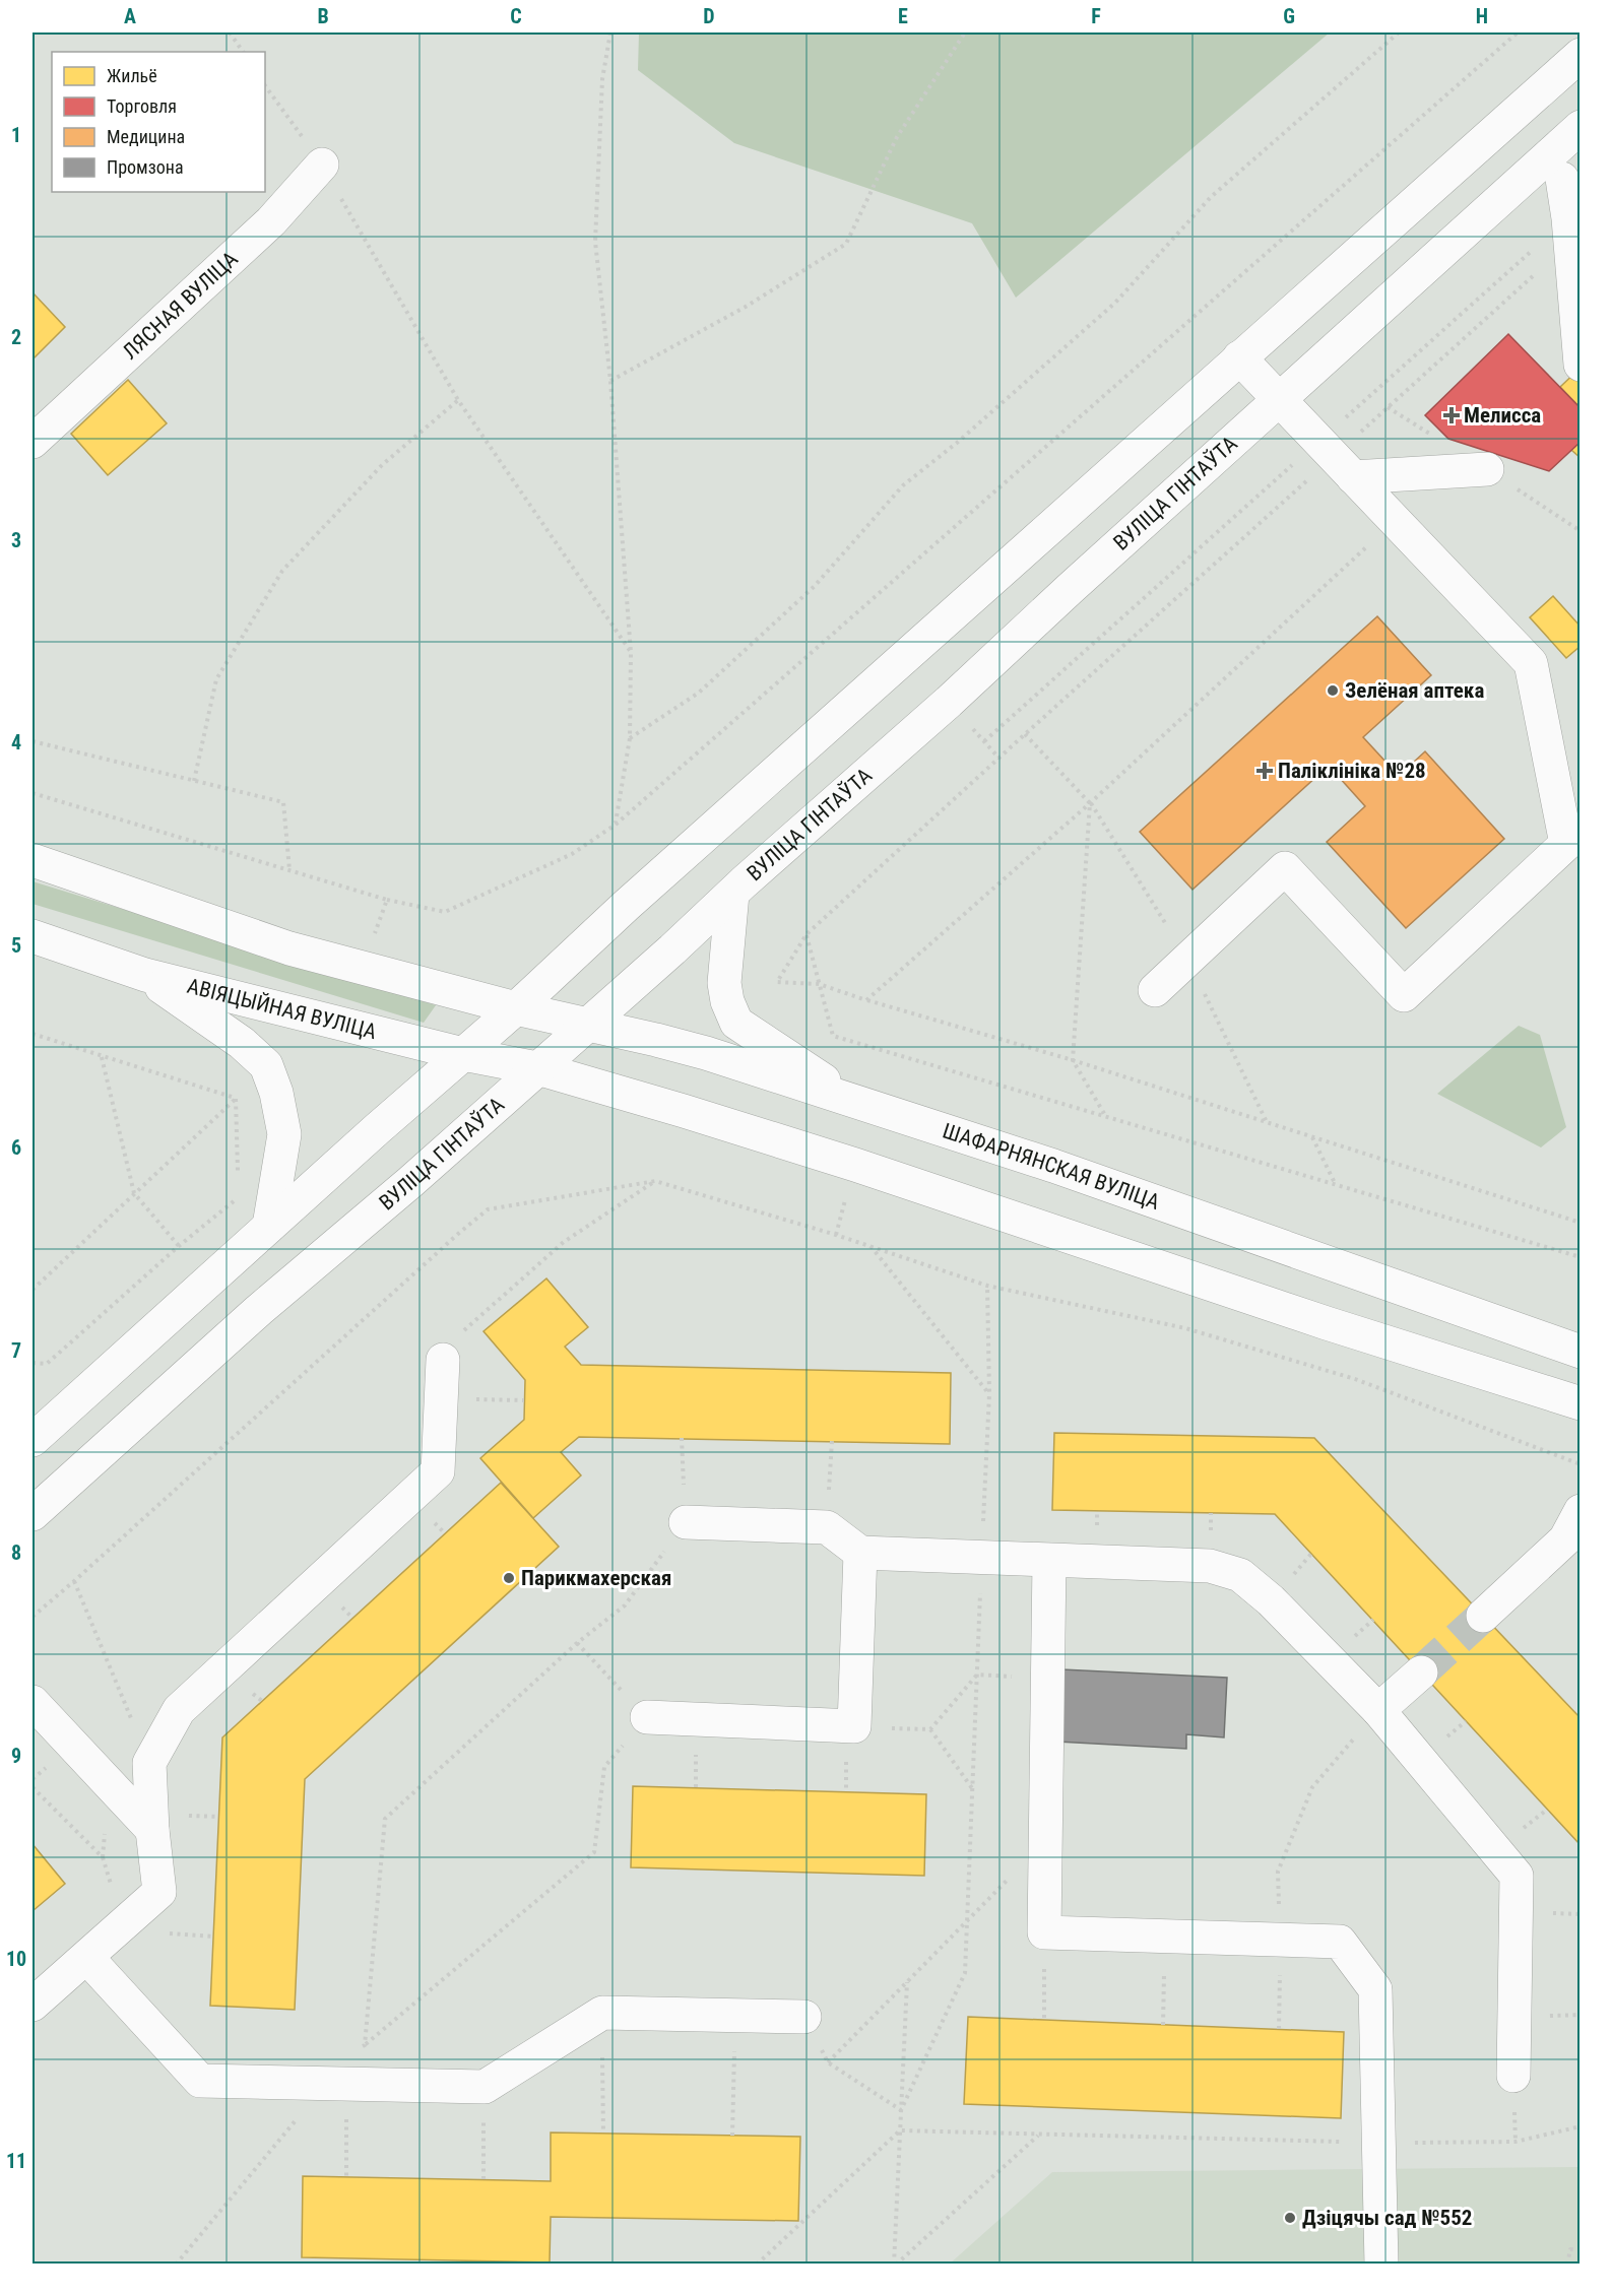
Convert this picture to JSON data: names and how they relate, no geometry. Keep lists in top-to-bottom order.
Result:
{
  "streets": {
    "main road": [
      "ЛЯСНАЯ ВУЛІЦА",
      "ВУЛІЦА ГІНТАЎТА",
      "АВІЯЦЫЙНАЯ ВУЛІЦА",
      "ШАФАРНЯНСКАЯ ВУЛІЦА"
    ]
  },
  "crossings": [
    ["ВУЛІЦА ГІНТАЎТА", "АВІЯЦЫЙНАЯ ВУЛІЦА"],
    ["ВУЛІЦА ГІНТАЎТА", "ШАФАРНЯНСКАЯ ВУЛІЦА"]
  ],
  "places": {
    "health": ["Мелисса", "Паліклініка №28"],
    "other": ["Зелёная аптека", "Парикмахерская", "Дзіцячы сад №552"]
  },
  "legend": [
    "Жильё",
    "Торговля",
    "Медицина",
    "Промзона"
  ],
  "grid": {
    "columns": [
      "A",
      "B",
      "C",
      "D",
      "E",
      "F",
      "G",
      "H"
    ],
    "rows": [
      "1",
      "2",
      "3",
      "4",
      "5",
      "6",
      "7",
      "8",
      "9",
      "10",
      "11"
    ]
  }
}
